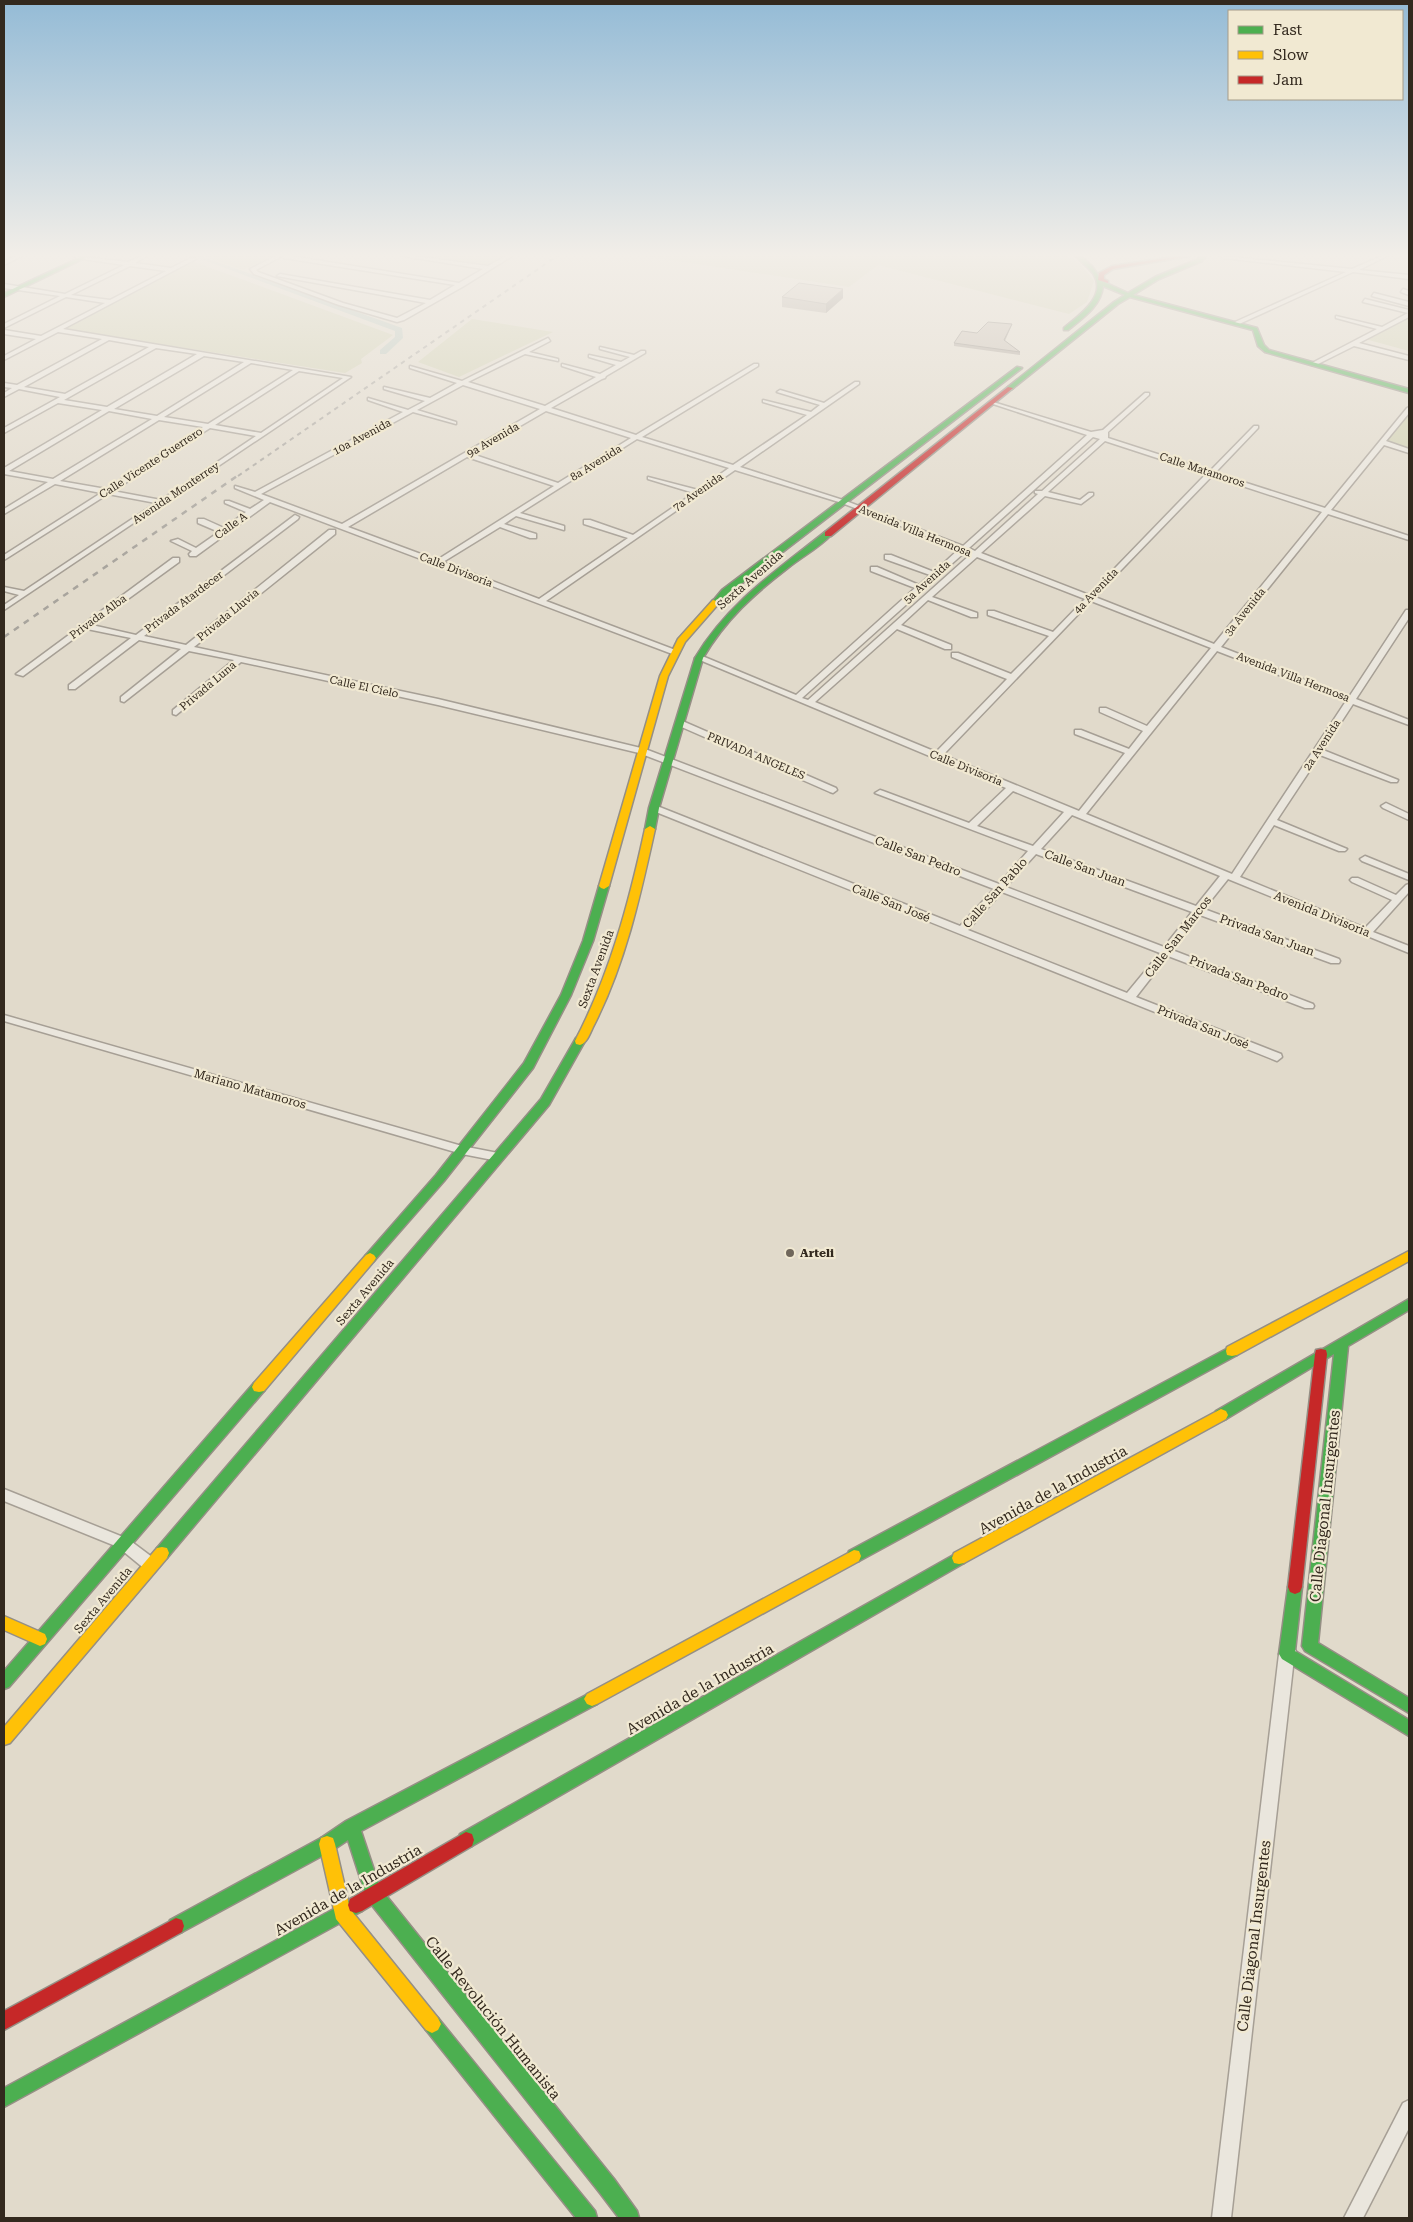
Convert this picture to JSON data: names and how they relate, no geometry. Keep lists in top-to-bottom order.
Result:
{
  "streets": {
    "main road": [
      "Sexta Avenida",
      "Avenida de la Industria",
      "Calle Diagonal Insurgentes",
      "Calle Revolución Humanista"
    ],
    "street": [
      "10a Avenida",
      "9a Avenida",
      "Calle Vicente Guerrero",
      "8a Avenida",
      "Calle Matamoros",
      "7a Avenida",
      "Avenida Monterrey",
      "Calle A",
      "Avenida Villa Hermosa",
      "Calle Divisoria",
      "5a Avenida",
      "4a Avenida",
      "Privada Atardecer",
      "3a Avenida",
      "Privada Lluvia",
      "Privada Alba",
      "Privada Luna",
      "Calle El Cielo",
      "2a Avenida",
      "PRIVADA ANGELES",
      "Calle San Pedro",
      "Calle San Juan",
      "Calle San Pablo",
      "Calle San José",
      "Avenida Divisoria",
      "Privada San Juan",
      "Calle San Marcos",
      "Privada San Pedro",
      "Privada San José",
      "Mariano Matamoros"
    ]
  },
  "crossings": [
    ["10a Avenida", "Avenida Villa Hermosa"],
    ["10a Avenida", "Calle Divisoria"],
    ["9a Avenida", "Avenida Villa Hermosa"],
    ["9a Avenida", "Calle Divisoria"],
    ["Calle Vicente Guerrero", "Avenida Monterrey"],
    ["8a Avenida", "Avenida Villa Hermosa"],
    ["8a Avenida", "Calle Divisoria"],
    ["Calle Matamoros", "Sexta Avenida"],
    ["Calle Matamoros", "5a Avenida"],
    ["Calle Matamoros", "4a Avenida"],
    ["Calle Matamoros", "3a Avenida"],
    ["7a Avenida", "Avenida Villa Hermosa"],
    ["7a Avenida", "Calle Divisoria"],
    ["Calle A", "Calle Divisoria"],
    ["Avenida Villa Hermosa", "Sexta Avenida"],
    ["Avenida Villa Hermosa", "5a Avenida"],
    ["Avenida Villa Hermosa", "4a Avenida"],
    ["Avenida Villa Hermosa", "3a Avenida"],
    ["Avenida Villa Hermosa", "2a Avenida"],
    ["Calle Divisoria", "Sexta Avenida"],
    ["Calle Divisoria", "5a Avenida"],
    ["Calle Divisoria", "4a Avenida"],
    ["Calle Divisoria", "3a Avenida"],
    ["Calle Divisoria", "2a Avenida"],
    ["Calle Divisoria", "Calle San Pablo"],
    ["Calle Divisoria", "Avenida Divisoria"],
    ["Calle Divisoria", "Calle San Marcos"],
    ["Sexta Avenida", "Calle El Cielo"],
    ["Sexta Avenida", "PRIVADA ANGELES"],
    ["Sexta Avenida", "Calle San Pedro"],
    ["Sexta Avenida", "Calle San José"],
    ["Sexta Avenida", "Mariano Matamoros"],
    ["Privada Atardecer", "Calle El Cielo"],
    ["Privada Lluvia", "Calle El Cielo"],
    ["Privada Alba", "Calle El Cielo"],
    ["Privada Luna", "Calle El Cielo"],
    ["Calle El Cielo", "Calle San Pedro"],
    ["2a Avenida", "Avenida Divisoria"],
    ["2a Avenida", "Calle San Marcos"],
    ["Calle San Pedro", "Calle San Pablo"],
    ["Calle San Pedro", "Calle San Marcos"],
    ["Calle San Pedro", "Privada San Pedro"],
    ["Calle San Juan", "Calle San Pablo"],
    ["Calle San Juan", "Privada San Juan"],
    ["Calle San Juan", "Calle San Marcos"],
    ["Calle San Pablo", "Calle San José"],
    ["Calle San José", "Calle San Marcos"],
    ["Calle San José", "Privada San José"],
    ["Avenida Divisoria", "Calle San Marcos"],
    ["Privada San Juan", "Calle San Marcos"],
    ["Calle San Marcos", "Privada San Pedro"],
    ["Calle San Marcos", "Privada San José"],
    ["Avenida de la Industria", "Calle Diagonal Insurgentes"],
    ["Avenida de la Industria", "Calle Revolución Humanista"]
  ],
  "places": ["Arteli"],
  "legend": ["Fast", "Slow", "Jam"]
}
